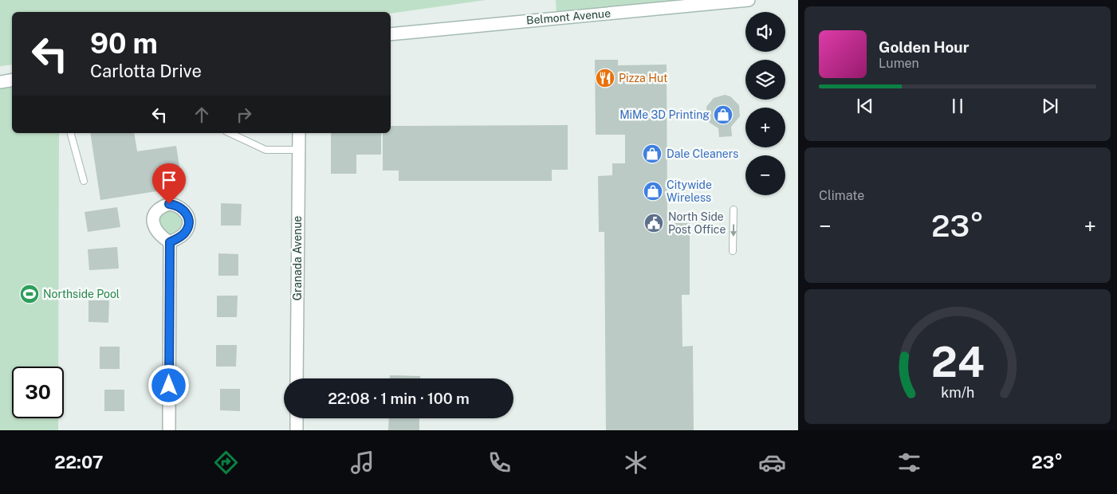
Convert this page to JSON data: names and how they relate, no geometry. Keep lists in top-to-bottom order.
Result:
{
  "streets": {
    "street": ["Belmont Avenue", "Granada Avenue"]
  },
  "places": {
    "restaurant": ["Pizza Hut"],
    "shop": ["MiMe 3D Printing", "Dale Cleaners", "Citywide Wireless"],
    "public building": ["North Side Post Office"],
    "sports": ["Northside Pool"]
  },
  "page": {
    "map_buttons": ["+", "−"],
    "turn": ["90 m", "Carlotta Drive"],
    "song": ["Golden Hour", "Lumen"],
    "tile": "Climate",
    "heat": ["−", "23°", "+"],
    "limit": "30",
    "trip": "22:08 · 1 min · 100 m",
    "tabs": ["22:07", "23°"],
    "gauge": ["24", "km/h"]
  }
}
